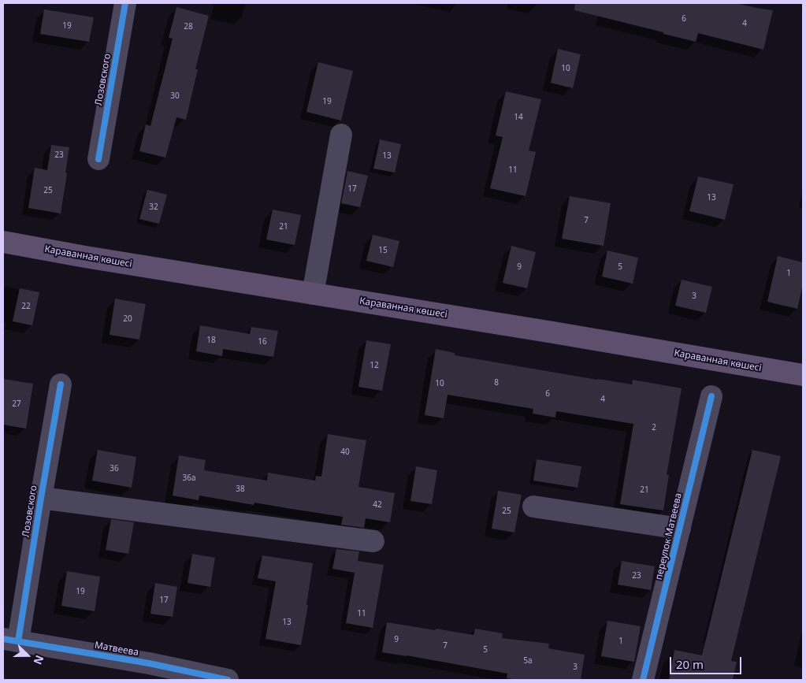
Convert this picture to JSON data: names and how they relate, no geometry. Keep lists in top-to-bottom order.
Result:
{
  "streets": {
    "main road": ["Караванная көшесі"],
    "street": ["Лозовского", "переулок Матвеева", "Матвеева"]
  },
  "crossings": [
    ["Лозовского", "Матвеева"]
  ],
  "house_numbers": [
    "6",
    "4",
    "19",
    "28",
    "10",
    "30",
    "19",
    "14",
    "23",
    "13",
    "11",
    "17",
    "25",
    "13",
    "32",
    "7",
    "21",
    "15",
    "9",
    "5",
    "1",
    "3",
    "22",
    "20",
    "18",
    "16",
    "12",
    "8",
    "10",
    "6",
    "4",
    "27",
    "2",
    "40",
    "36",
    "36а",
    "38",
    "21",
    "42",
    "25",
    "23",
    "19",
    "17",
    "11",
    "13",
    "9",
    "1",
    "7",
    "5",
    "5а",
    "3"
  ],
  "scale_bar": "20 m",
  "north": "right"
}
